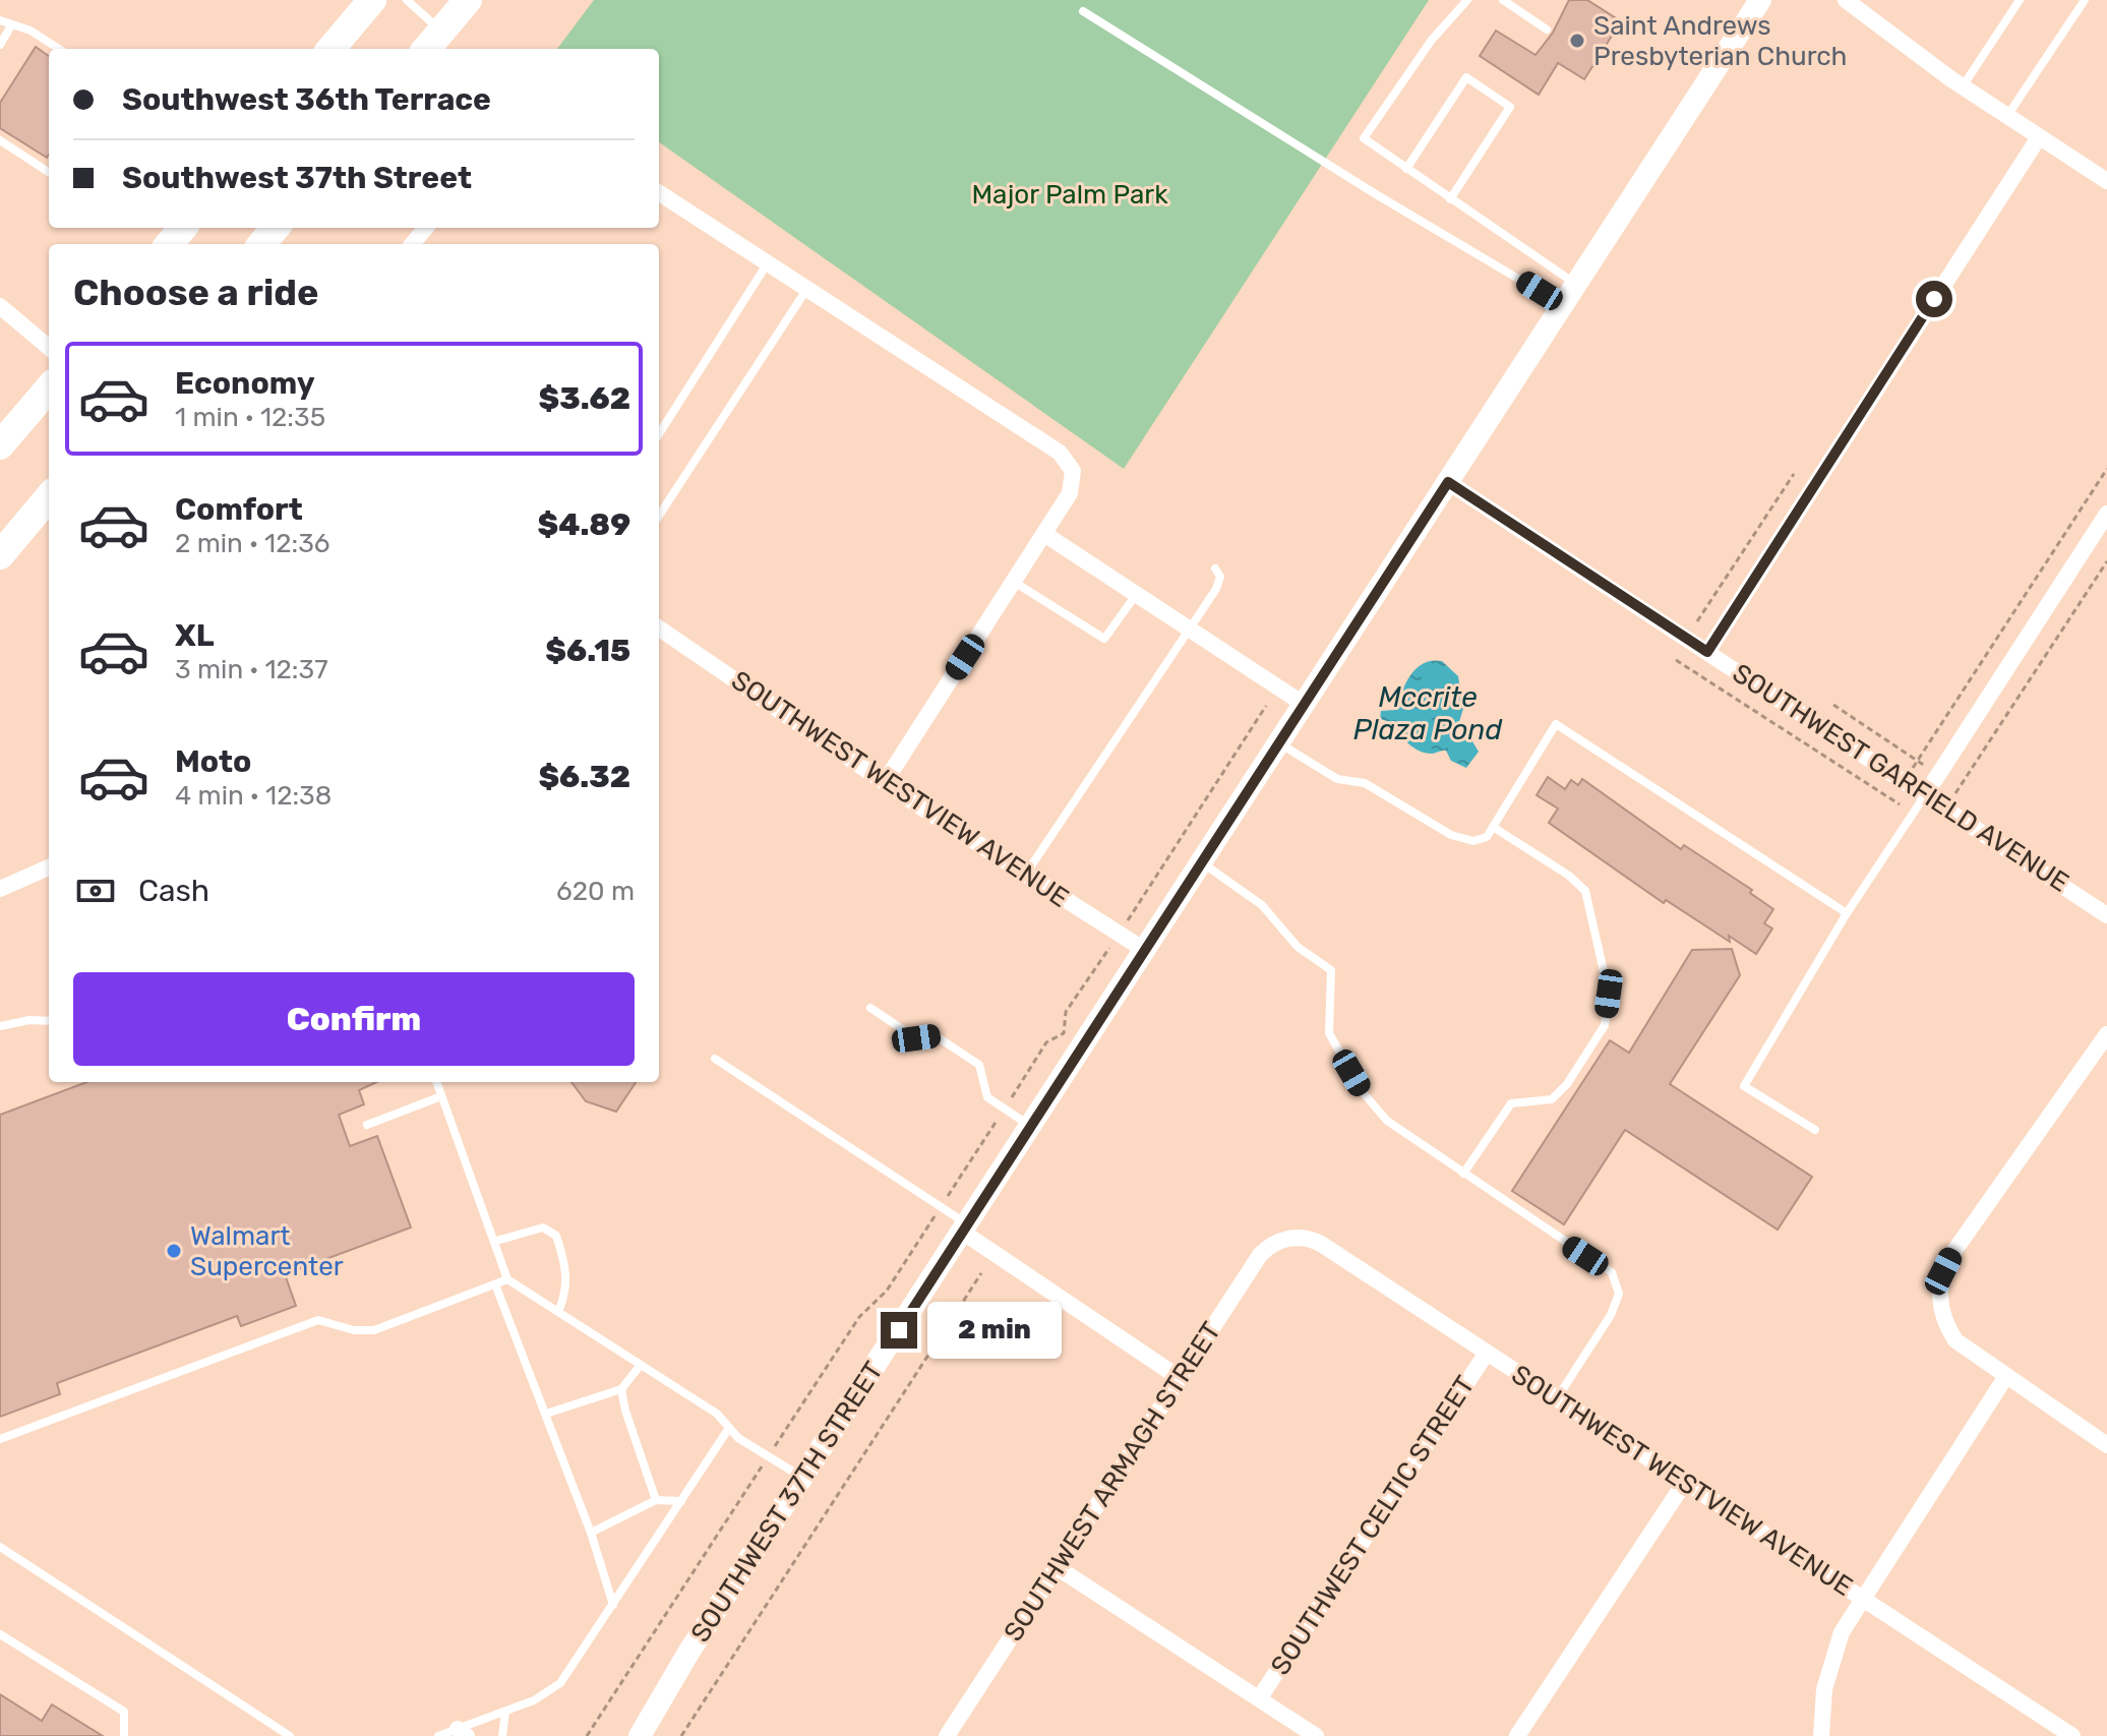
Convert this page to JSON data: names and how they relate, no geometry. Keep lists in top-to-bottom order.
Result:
{
  "streets": {
    "main road": ["SOUTHWEST 37TH STREET"],
    "street": [
      "SOUTHWEST GARFIELD AVENUE",
      "SOUTHWEST WESTVIEW AVENUE",
      "SOUTHWEST ARMAGH STREET",
      "SOUTHWEST CELTIC STREET"
    ]
  },
  "crossings": [
    ["SOUTHWEST GARFIELD AVENUE", "SOUTHWEST 37TH STREET"],
    ["SOUTHWEST WESTVIEW AVENUE", "SOUTHWEST ARMAGH STREET"],
    ["SOUTHWEST WESTVIEW AVENUE", "SOUTHWEST 37TH STREET"],
    ["SOUTHWEST WESTVIEW AVENUE", "SOUTHWEST CELTIC STREET"]
  ],
  "water": ["Mccrite Plaza Pond"],
  "parks": ["Major Palm Park"],
  "places": ["Saint Andrews Presbyterian Church", "Walmart Supercenter"],
  "page": {
    "banner": ["Southwest 36th Terrace", "Southwest 37th Street"],
    "heading": "Choose a ride",
    "list": [
      {
        "name": "Economy",
        "note": "1 min · 12:35",
        "value": "$3.62"
      },
      {
        "name": "Comfort",
        "note": "2 min · 12:36",
        "value": "$4.89"
      },
      {
        "name": "XL",
        "note": "3 min · 12:37",
        "value": "$6.15"
      },
      {
        "name": "Moto",
        "note": "4 min · 12:38",
        "value": "$6.32"
      }
    ],
    "pay": ["Cash", "620 m"],
    "buttons": "Confirm",
    "bubble": "2 min"
  }
}
